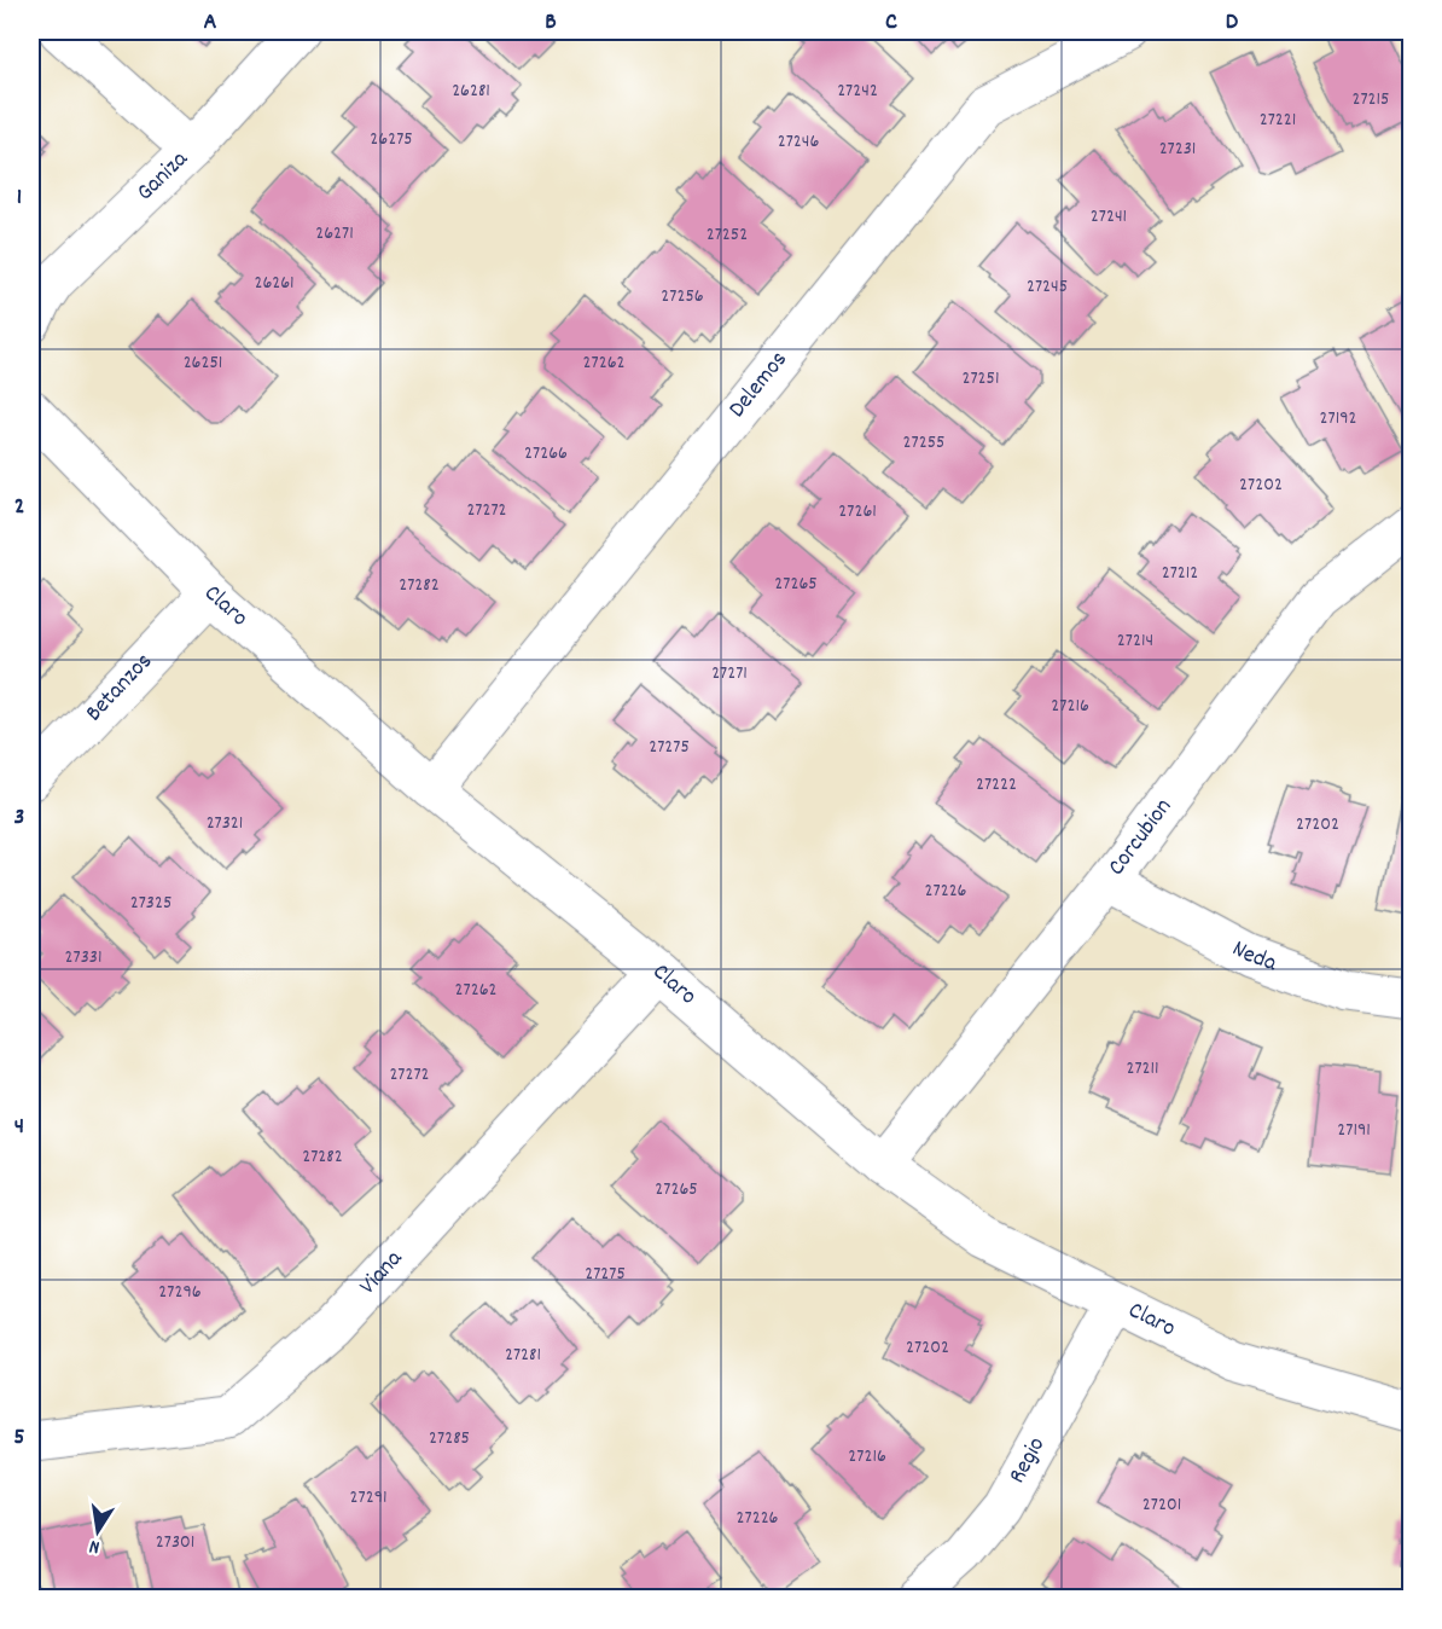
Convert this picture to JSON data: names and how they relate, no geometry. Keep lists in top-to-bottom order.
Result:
{
  "streets": {
    "street": [
      "Ganiza",
      "Delemos",
      "Claro",
      "Betanzos",
      "Corcubion",
      "Neda",
      "Viana",
      "Regio"
    ]
  },
  "crossings": [
    ["Delemos", "Claro"],
    ["Claro", "Betanzos"],
    ["Claro", "Corcubion"],
    ["Claro", "Viana"],
    ["Claro", "Regio"],
    ["Corcubion", "Neda"]
  ],
  "house_numbers": [
    "26281",
    "27242",
    "27215",
    "27221",
    "26275",
    "27246",
    "27231",
    "27241",
    "26271",
    "27252",
    "26261",
    "27245",
    "27256",
    "26251",
    "27262",
    "27251",
    "27192",
    "27255",
    "27266",
    "27202",
    "27272",
    "27261",
    "27212",
    "27265",
    "27282",
    "27214",
    "27271",
    "27216",
    "27275",
    "27222",
    "27321",
    "27202",
    "27226",
    "27325",
    "27331",
    "27262",
    "27211",
    "27272",
    "27191",
    "27282",
    "27265",
    "27275",
    "27296",
    "27202",
    "27281",
    "27285",
    "27216",
    "27291",
    "27201",
    "27226",
    "27301"
  ],
  "north": "bottom",
  "grid": {
    "columns": [
      "A",
      "B",
      "C",
      "D"
    ],
    "rows": [
      "1",
      "2",
      "3",
      "4",
      "5"
    ]
  }
}
